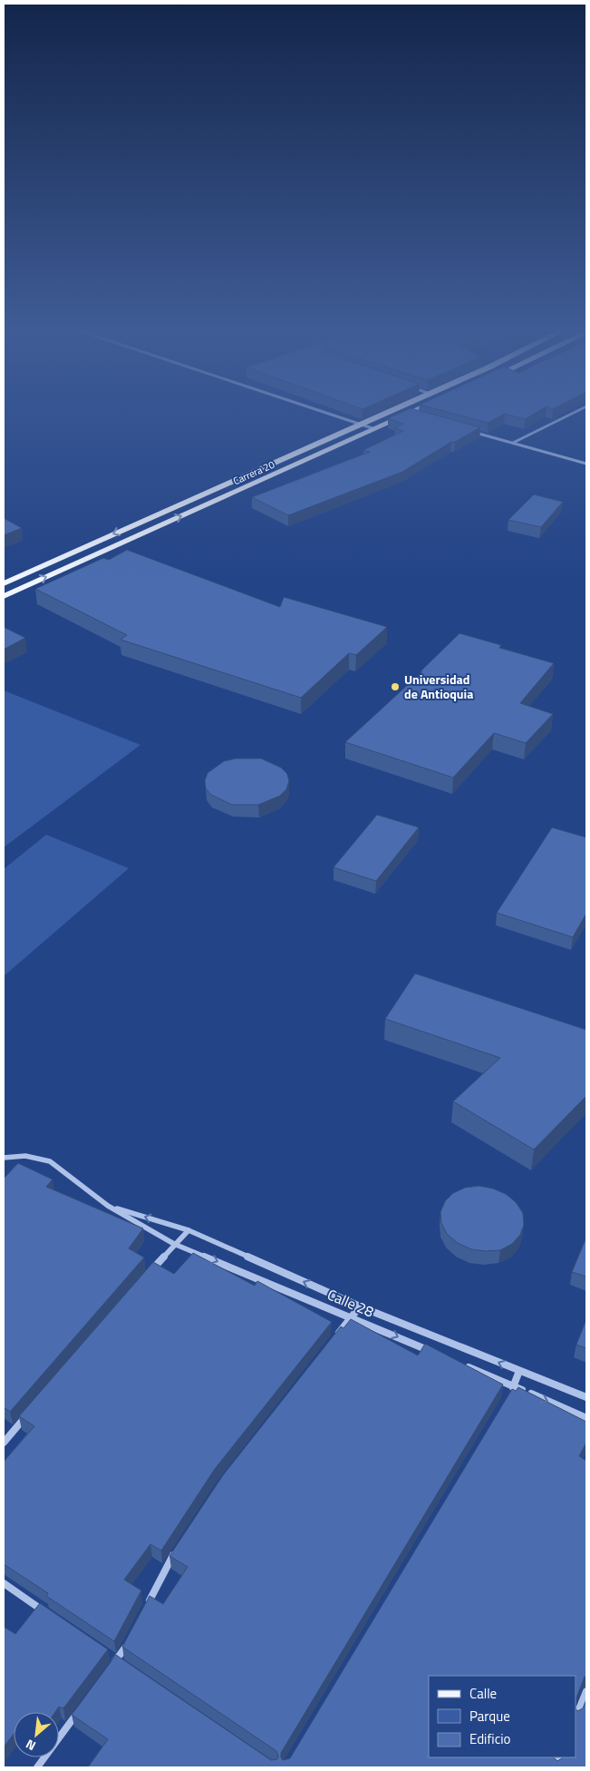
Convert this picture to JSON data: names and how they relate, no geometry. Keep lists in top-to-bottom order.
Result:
{
  "streets": {
    "main road": ["Carrera 20"],
    "street": ["Calle 28"]
  },
  "places": ["Universidad de Antioquia"],
  "legend": ["Calle", "Parque", "Edificio"],
  "north": "bottom left"
}
